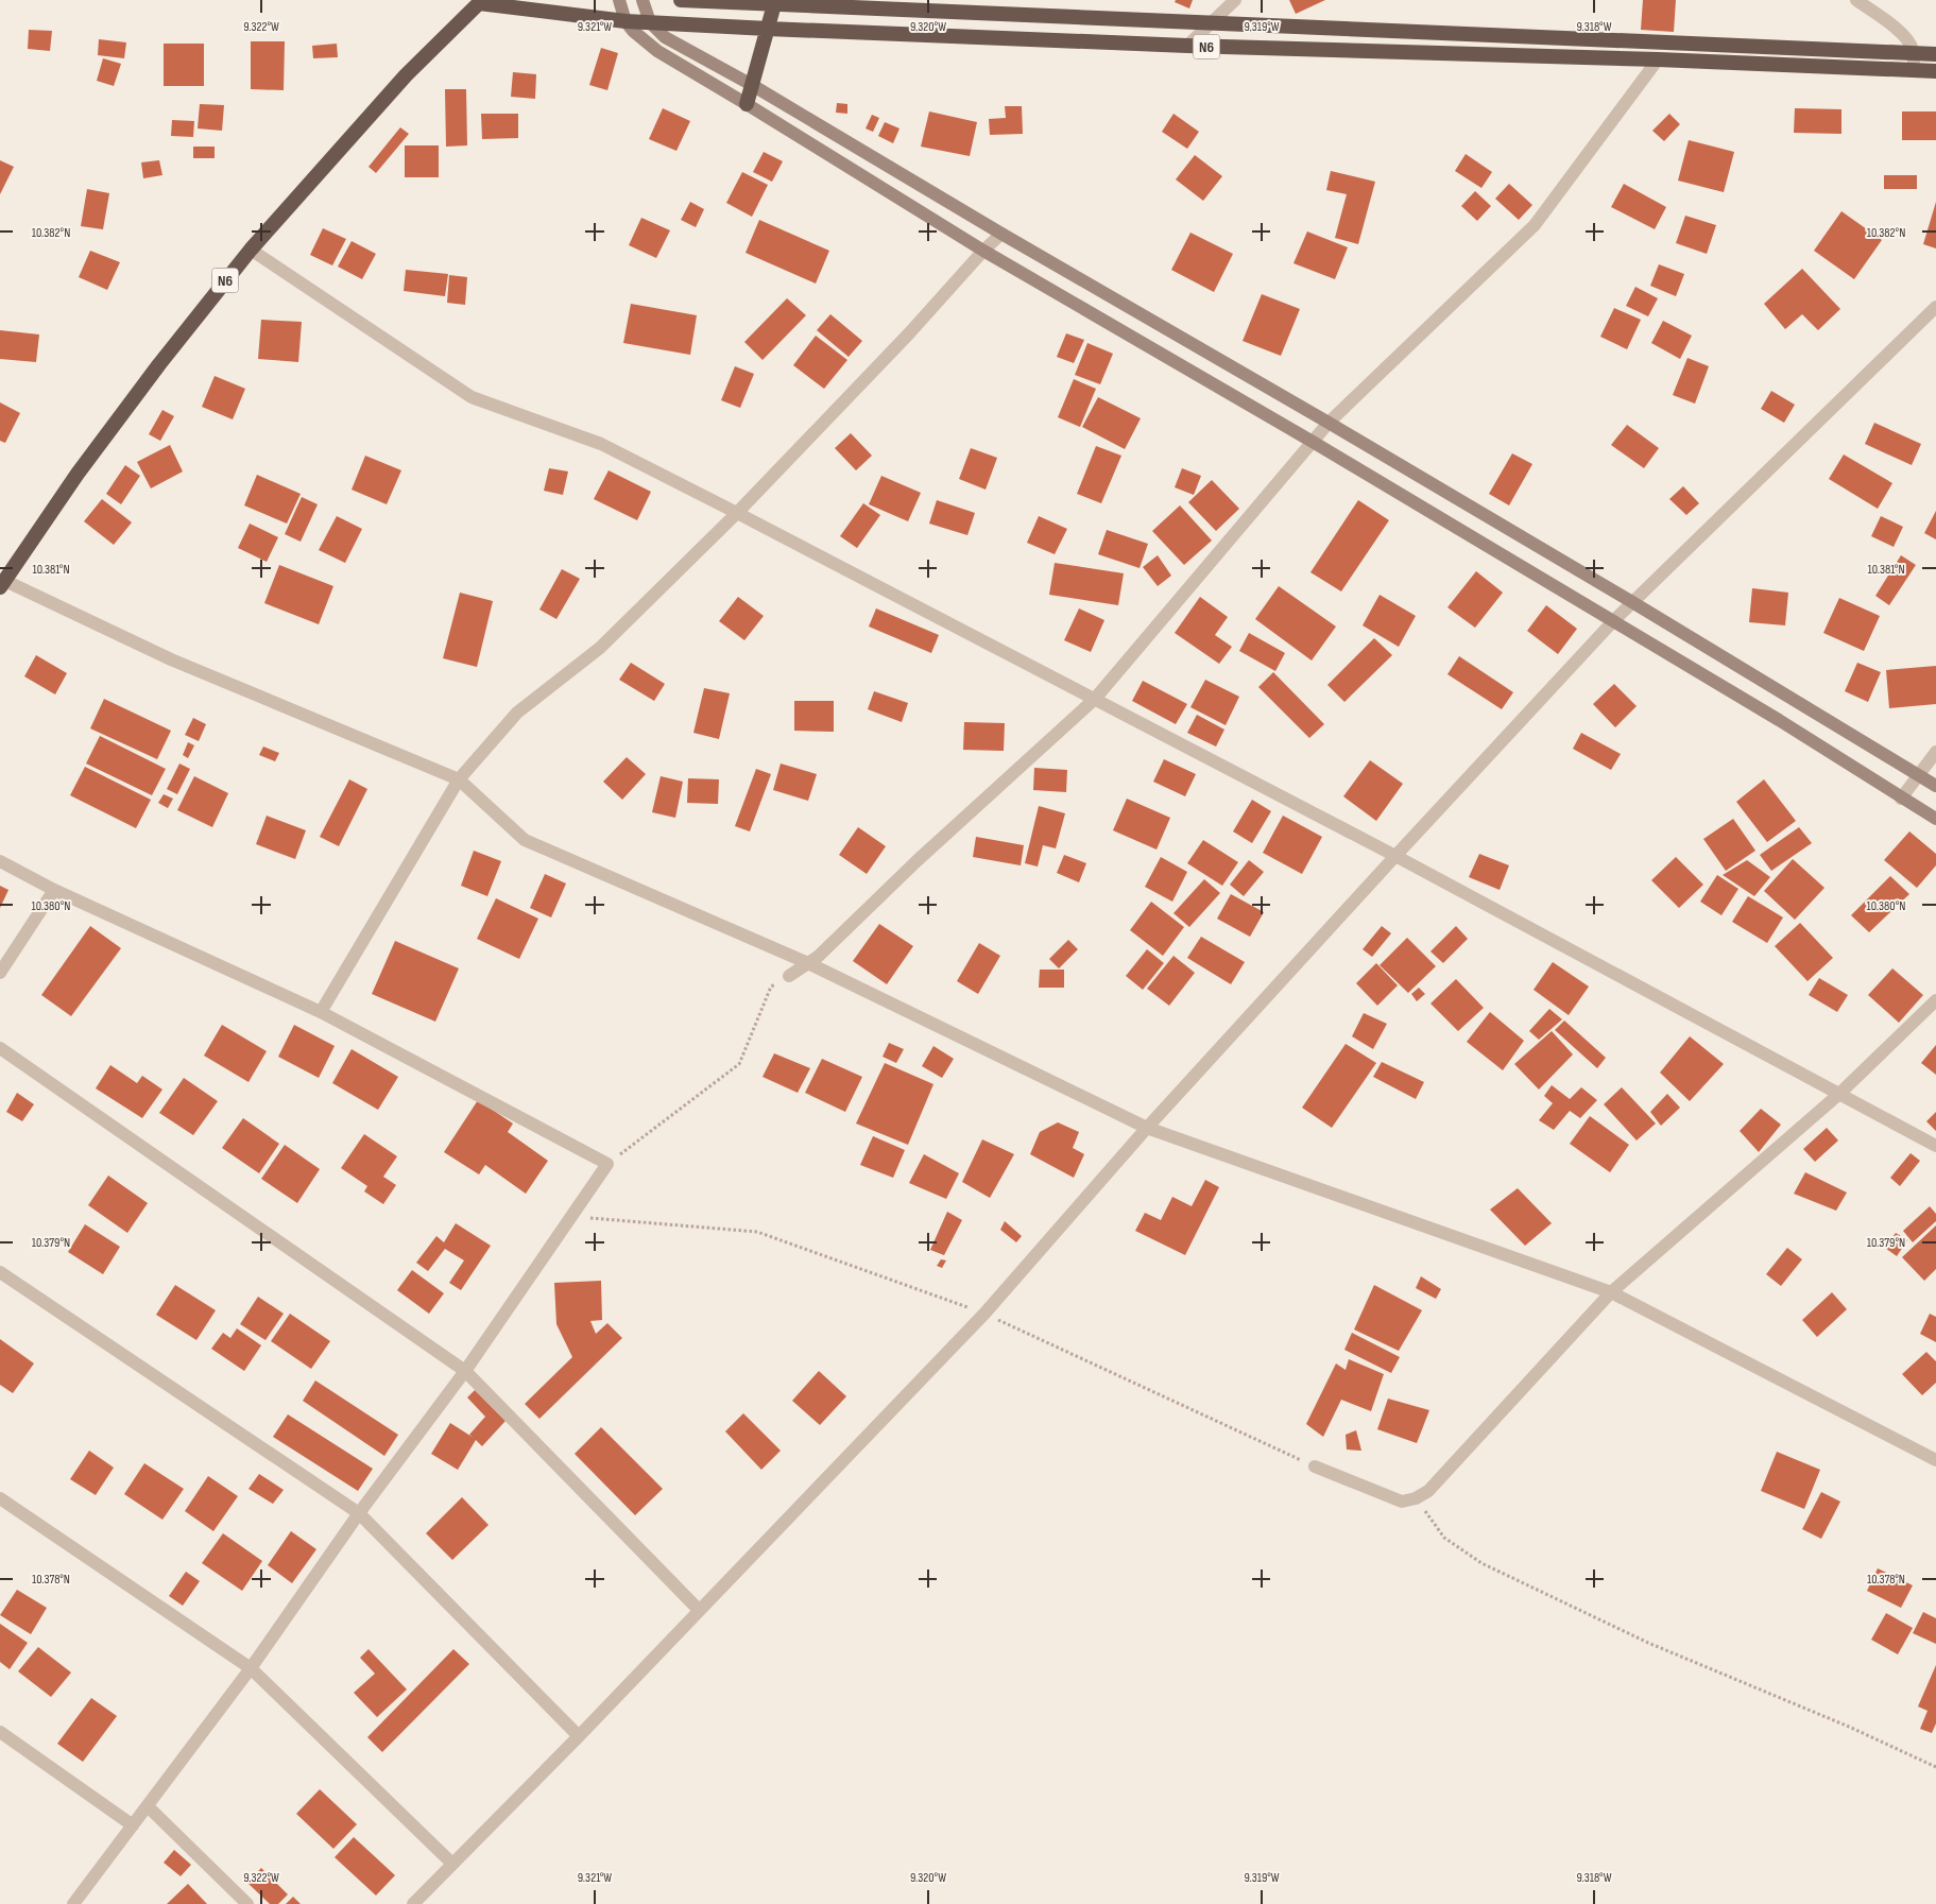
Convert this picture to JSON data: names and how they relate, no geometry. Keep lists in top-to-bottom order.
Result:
{
  "streets": {
    "highway": ["N6"]
  },
  "coordinates": [
    "9.322°W",
    "9.321°W",
    "9.320°W",
    "9.319°W",
    "9.318°W",
    "10.382°N",
    "10.381°N",
    "10.380°N",
    "10.379°N",
    "10.378°N"
  ]
}
